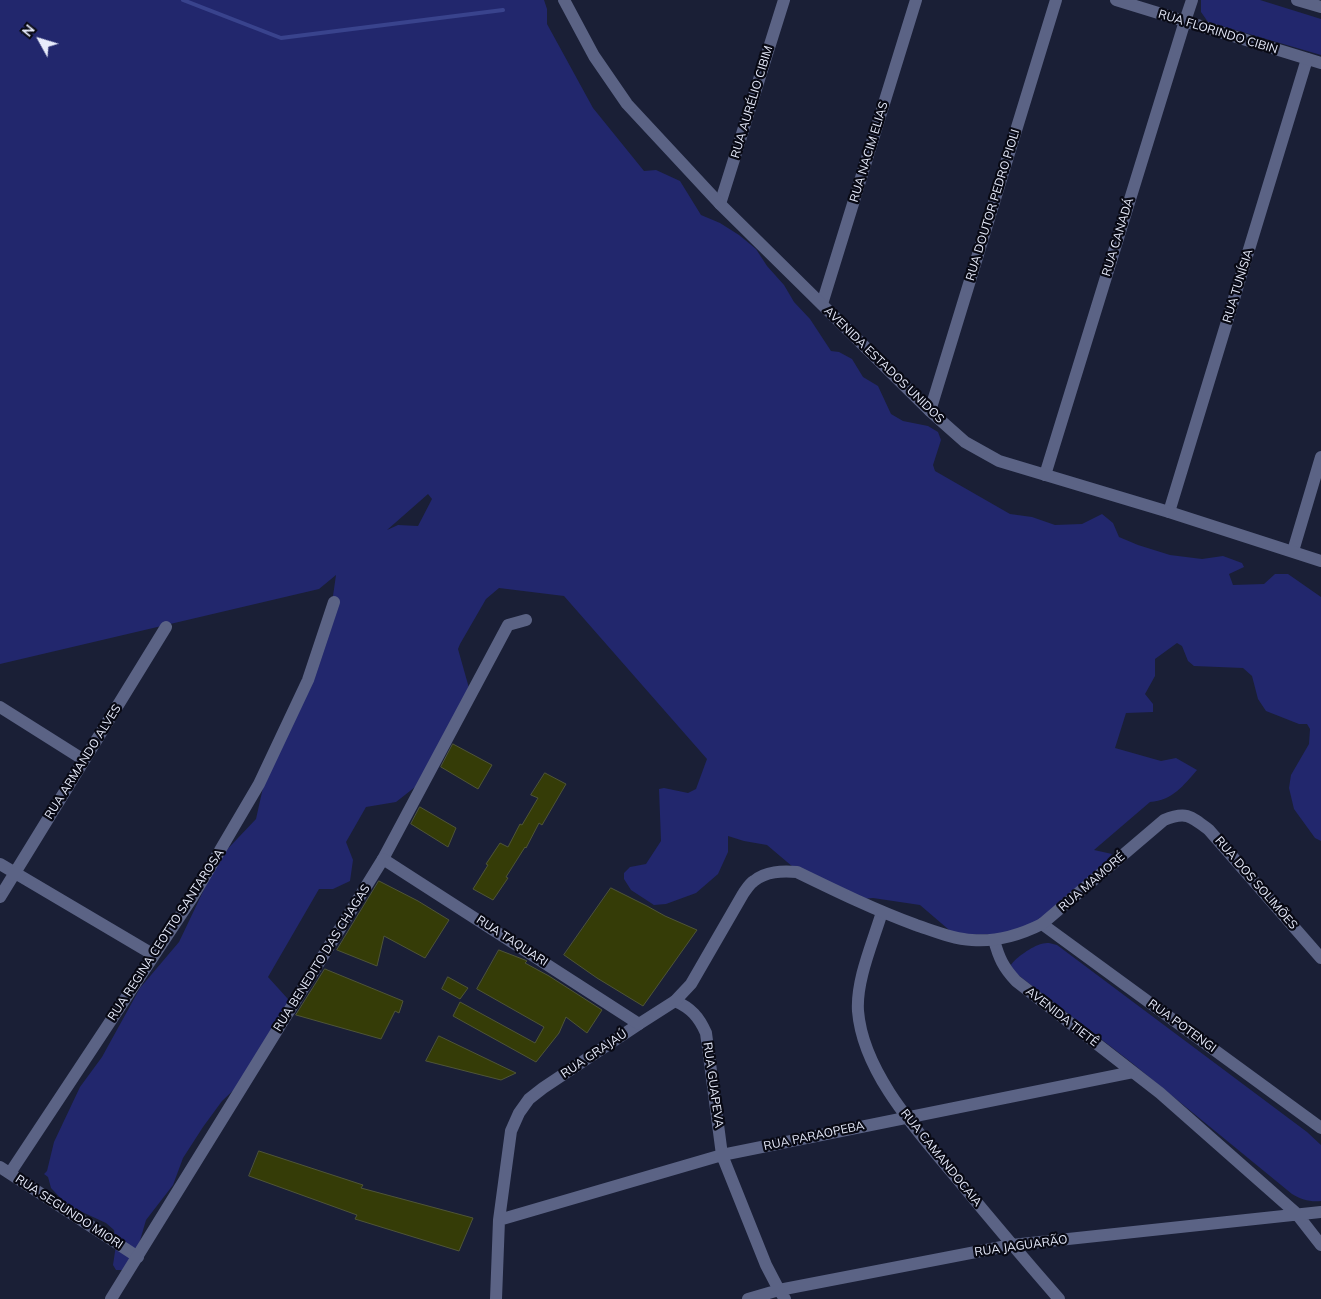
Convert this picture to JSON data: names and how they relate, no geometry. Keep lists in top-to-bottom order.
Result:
{
  "streets": {
    "street": [
      "RUA FLORINDO CIBIN",
      "RUA AURÉLIO CIBIM",
      "RUA NACIM ELIAS",
      "RUA DOUTOR PEDRO PIOLI",
      "RUA CANADÁ",
      "RUA TUNÍSIA",
      "AVENIDA ESTADOS UNIDOS",
      "RUA ARMANDO ALVES",
      "RUA MAMORÉ",
      "RUA DOS SOLIMÕES",
      "RUA REGINA CEOTTO SANTAROSA",
      "RUA TAQUARI",
      "RUA BENEDITO DAS CHAGAS",
      "AVENIDA TIETÊ",
      "RUA POTENGI",
      "RUA GRAJAÚ",
      "RUA GUAPEVA",
      "RUA PARAOPEBA",
      "RUA CAMANDOCAIA",
      "RUA SEGUNDO MIORI",
      "RUA JAGUARÃO"
    ]
  },
  "crossings": [
    ["RUA FLORINDO CIBIN", "RUA CANADÁ"],
    ["RUA FLORINDO CIBIN", "RUA TUNÍSIA"],
    ["RUA AURÉLIO CIBIM", "AVENIDA ESTADOS UNIDOS"],
    ["RUA NACIM ELIAS", "AVENIDA ESTADOS UNIDOS"],
    ["RUA DOUTOR PEDRO PIOLI", "AVENIDA ESTADOS UNIDOS"],
    ["RUA CANADÁ", "AVENIDA ESTADOS UNIDOS"],
    ["RUA TUNÍSIA", "AVENIDA ESTADOS UNIDOS"],
    ["RUA MAMORÉ", "RUA DOS SOLIMÕES"],
    ["RUA MAMORÉ", "AVENIDA TIETÊ"],
    ["RUA MAMORÉ", "RUA POTENGI"],
    ["RUA REGINA CEOTTO SANTAROSA", "RUA SEGUNDO MIORI"],
    ["RUA TAQUARI", "RUA BENEDITO DAS CHAGAS"],
    ["RUA TAQUARI", "RUA GRAJAÚ"],
    ["RUA BENEDITO DAS CHAGAS", "RUA SEGUNDO MIORI"],
    ["AVENIDA TIETÊ", "RUA PARAOPEBA"],
    ["AVENIDA TIETÊ", "RUA JAGUARÃO"],
    ["RUA GRAJAÚ", "RUA GUAPEVA"],
    ["RUA GRAJAÚ", "RUA PARAOPEBA"],
    ["RUA GUAPEVA", "RUA PARAOPEBA"],
    ["RUA GUAPEVA", "RUA JAGUARÃO"],
    ["RUA PARAOPEBA", "RUA CAMANDOCAIA"],
    ["RUA CAMANDOCAIA", "RUA JAGUARÃO"]
  ],
  "north": "top left"
}
